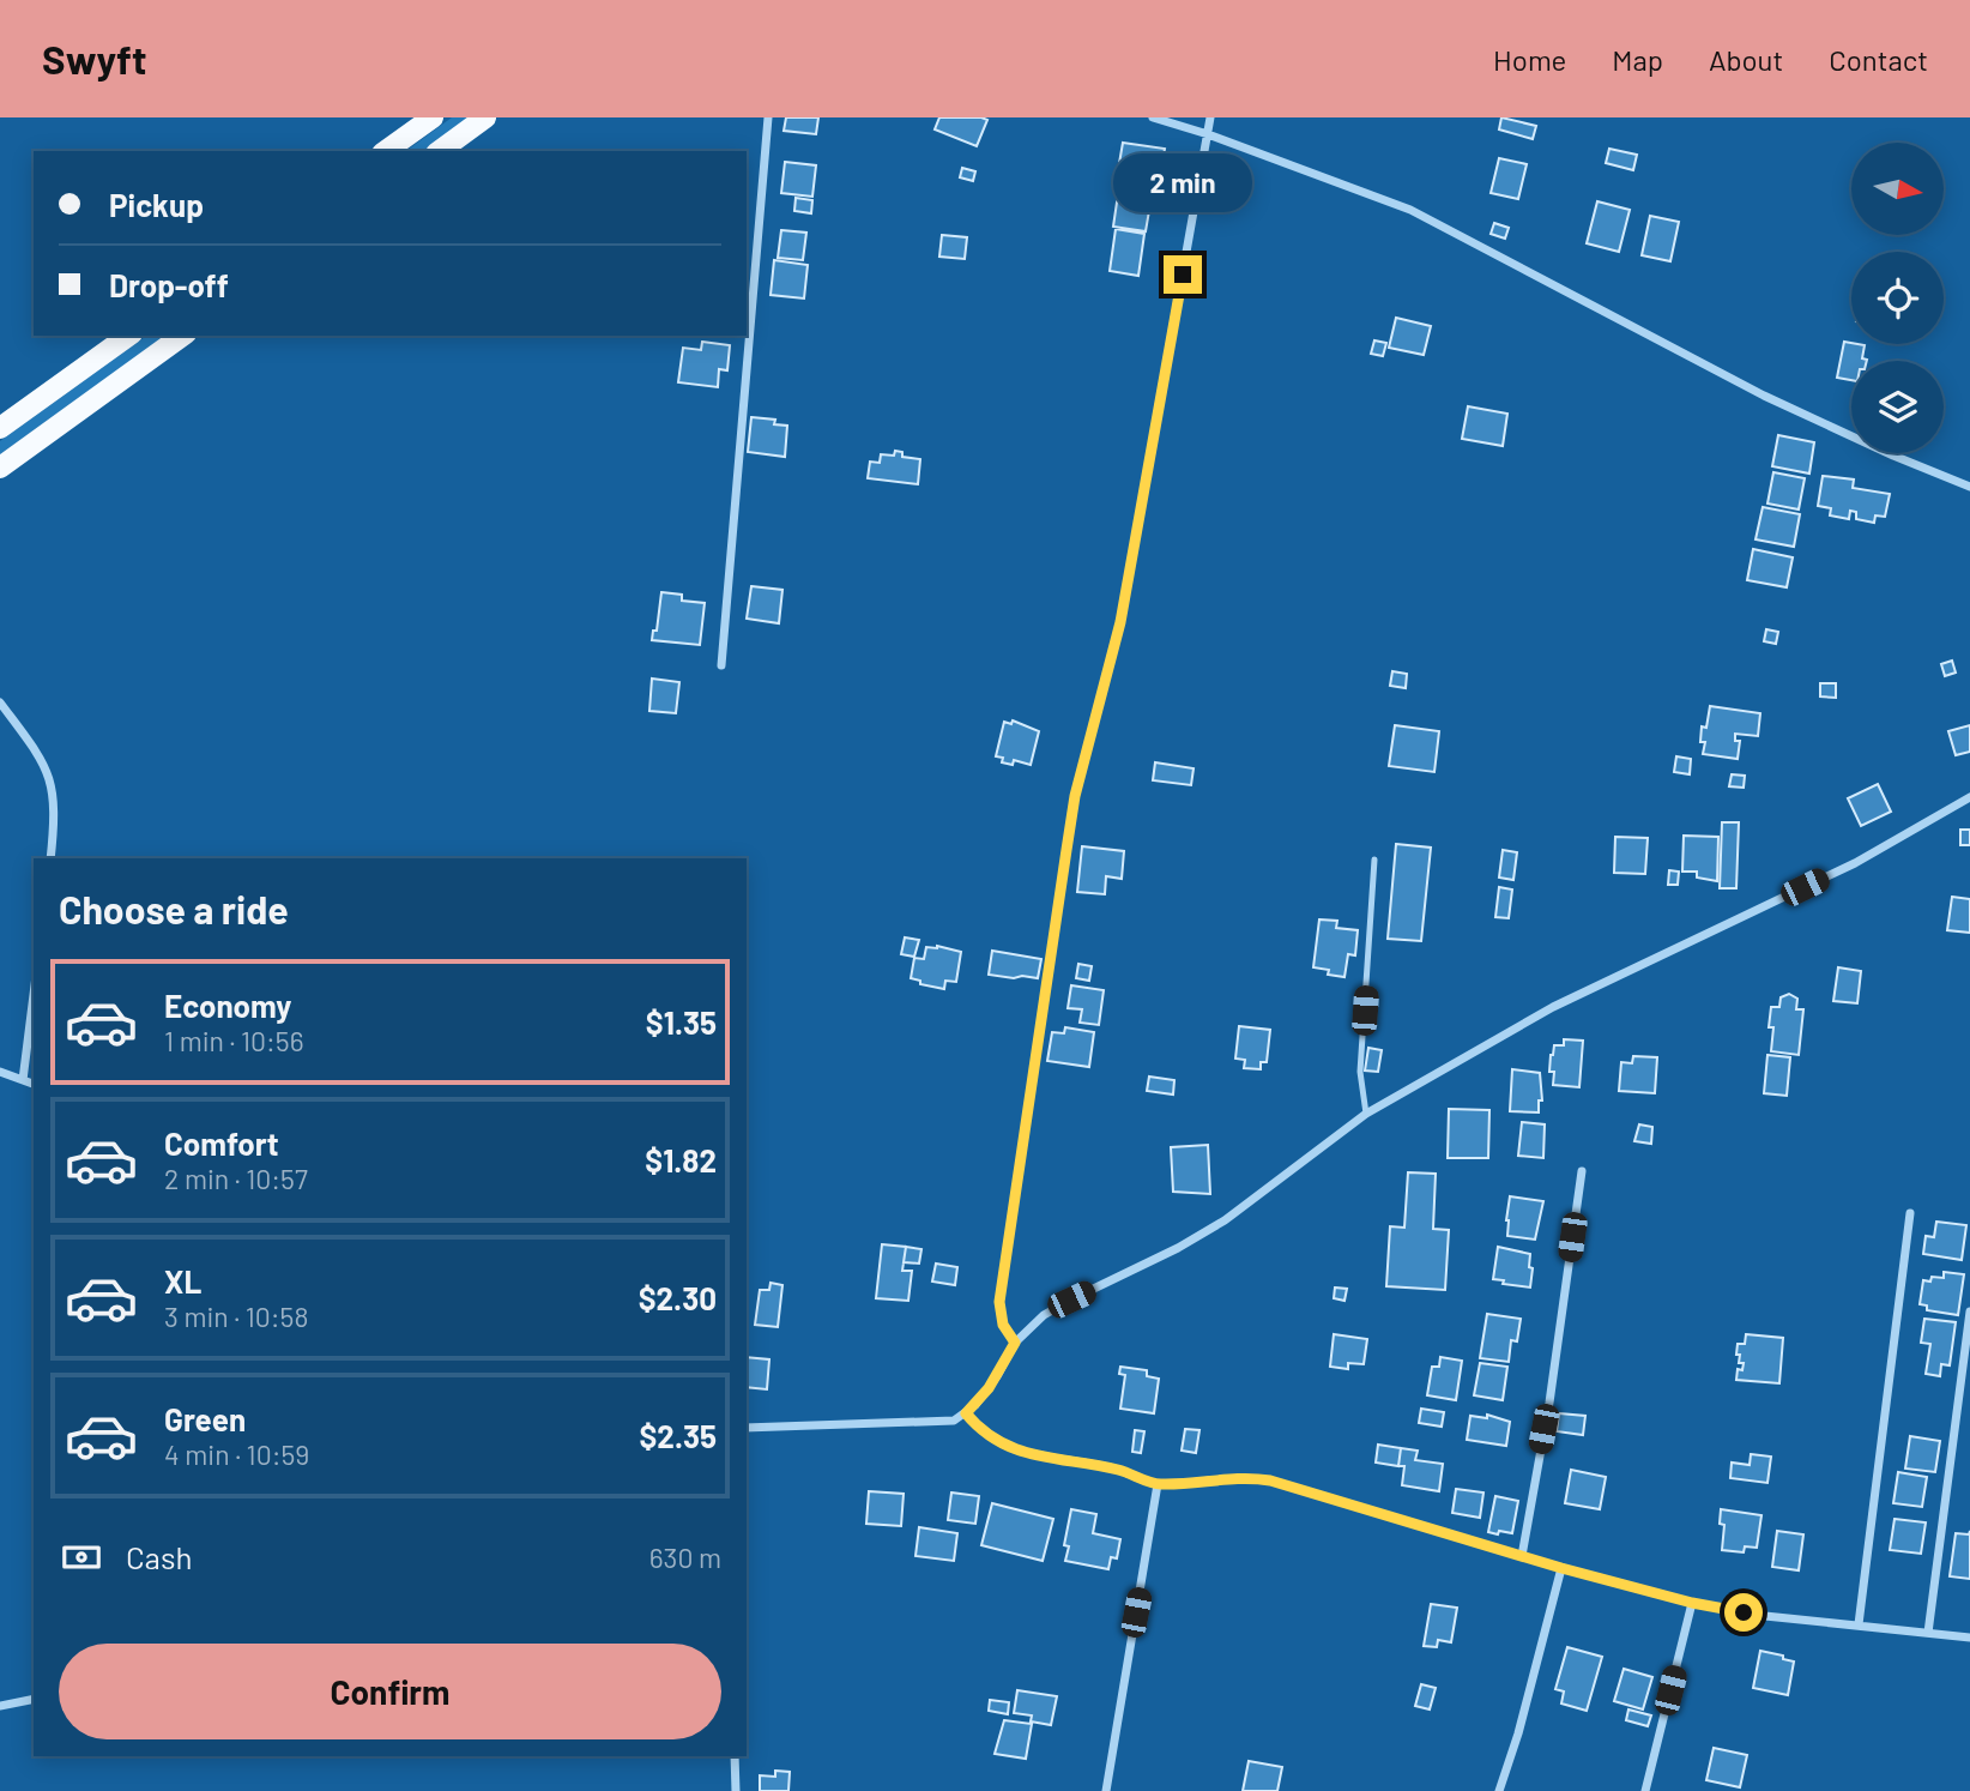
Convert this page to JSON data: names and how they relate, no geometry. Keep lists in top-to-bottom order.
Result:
{
  "north": "right",
  "page": {
    "header": "Swyft",
    "nav": [
      "Home",
      "Map",
      "About",
      "Contact"
    ],
    "banner": ["Pickup", "Drop-off"],
    "bubble": "2 min",
    "heading": "Choose a ride",
    "list": [
      {
        "name": "Economy",
        "note": "1 min · 10:56",
        "value": "$1.35"
      },
      {
        "name": "Comfort",
        "note": "2 min · 10:57",
        "value": "$1.82"
      },
      {
        "name": "XL",
        "note": "3 min · 10:58",
        "value": "$2.30"
      },
      {
        "name": "Green",
        "note": "4 min · 10:59",
        "value": "$2.35"
      }
    ],
    "pay": ["Cash", "630 m"],
    "buttons": "Confirm"
  }
}
